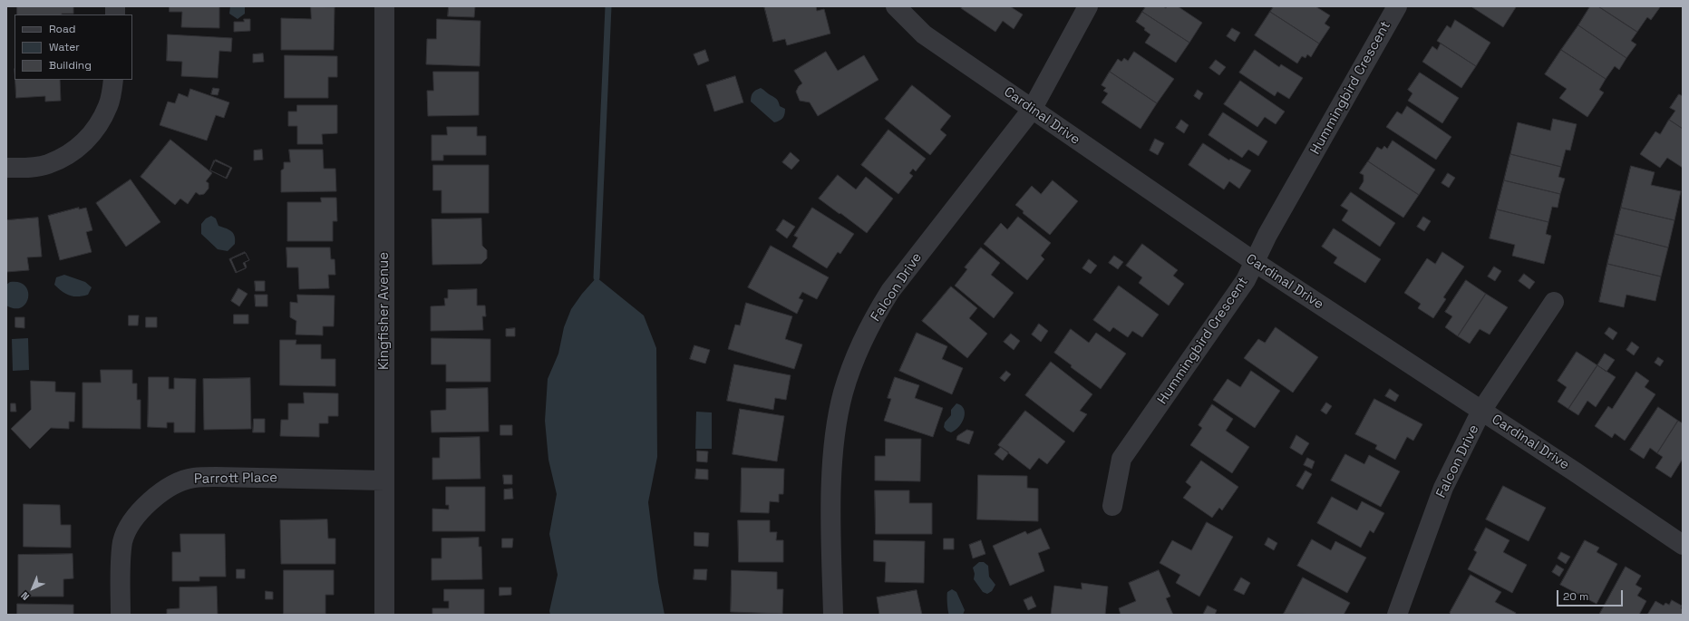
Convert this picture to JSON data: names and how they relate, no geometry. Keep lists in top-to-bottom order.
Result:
{
  "streets": {
    "street": [
      "Hummingbird Crescent",
      "Cardinal Drive",
      "Falcon Drive",
      "Kingfisher Avenue",
      "Parrott Place"
    ]
  },
  "crossings": [
    ["Hummingbird Crescent", "Cardinal Drive"],
    ["Cardinal Drive", "Falcon Drive"],
    ["Kingfisher Avenue", "Parrott Place"]
  ],
  "legend": ["Road", "Water", "Building"],
  "scale_bar": "20 m",
  "north": "bottom left"
}
